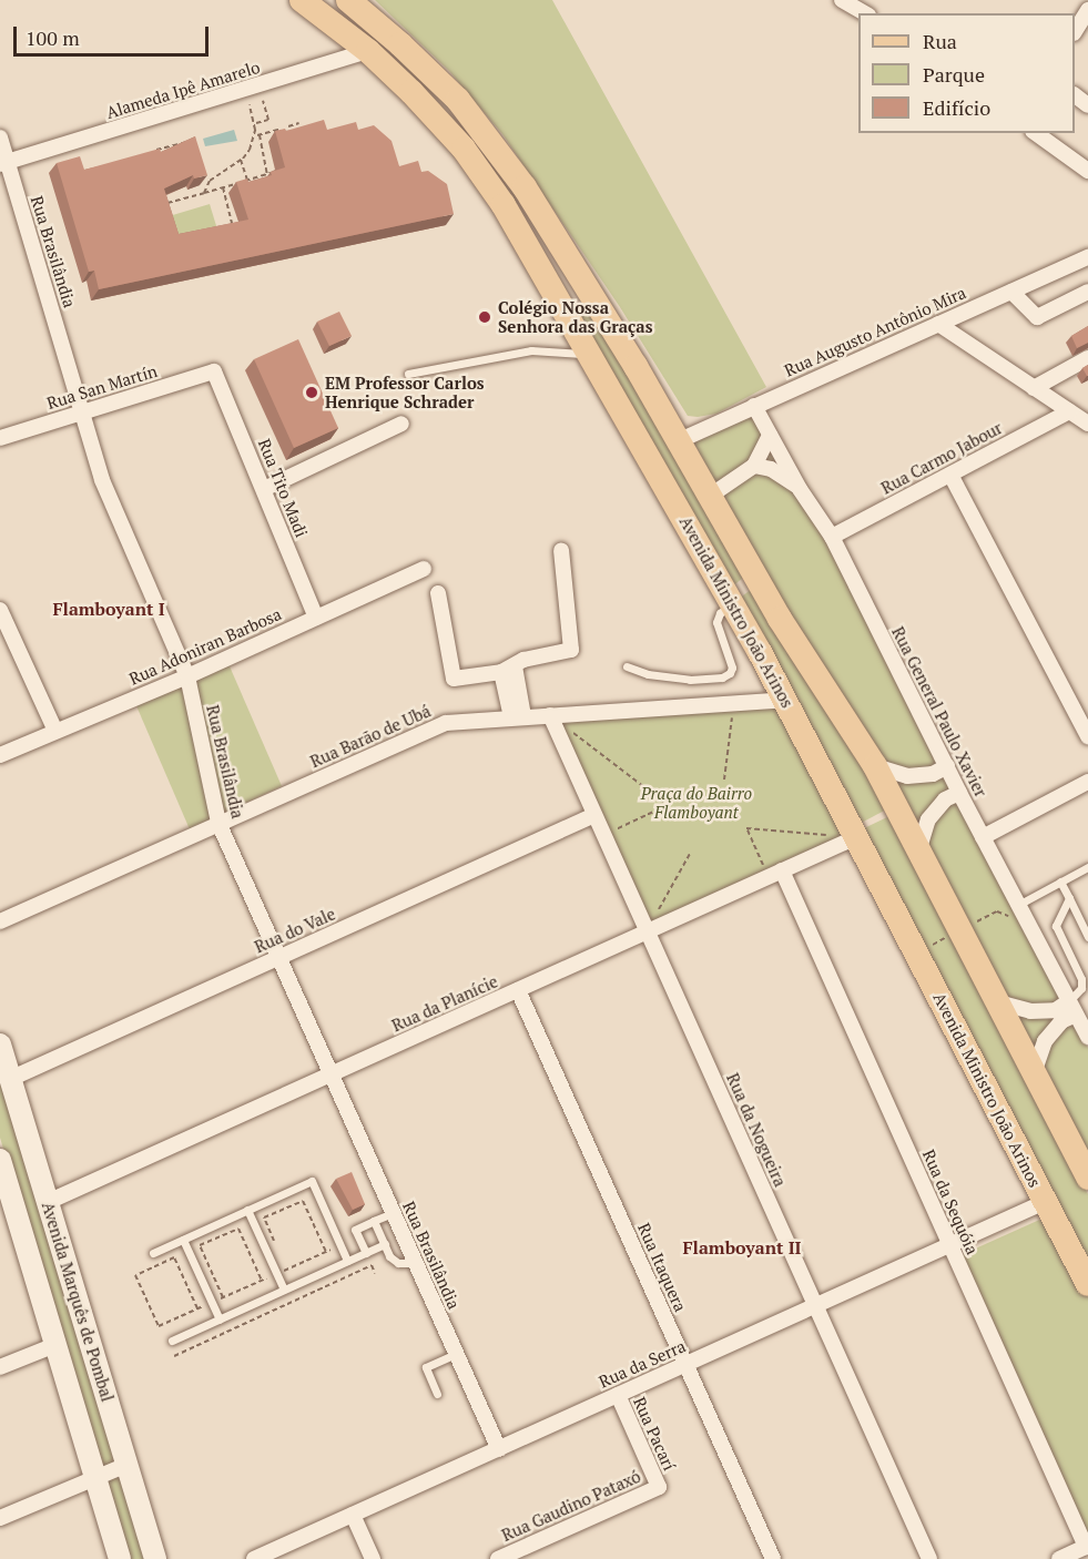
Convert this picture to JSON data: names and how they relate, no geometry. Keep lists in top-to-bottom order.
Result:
{
  "streets": {
    "main road": ["Avenida Ministro João Arinos", "Avenida Marquês de Pombal"],
    "street": [
      "Alameda Ipê Amarelo",
      "Rua Brasilândia",
      "Rua Augusto Antônio Mira",
      "Rua San Martín",
      "Rua Carmo Jabour",
      "Rua Tito Madi",
      "Rua Adoniran Barbosa",
      "Rua General Paulo Xavier",
      "Rua Barão de Ubá",
      "Rua do Vale",
      "Rua da Planície",
      "Rua da Nogueira",
      "Rua da Sequóia",
      "Rua Itaquera",
      "Rua da Serra",
      "Rua Pacarí",
      "Rua Gaudino Pataxó"
    ]
  },
  "crossings": [
    ["Alameda Ipê Amarelo", "Rua Brasilândia"],
    ["Alameda Ipê Amarelo", "Avenida Ministro João Arinos"],
    ["Rua Brasilândia", "Rua San Martín"],
    ["Rua Brasilândia", "Rua Adoniran Barbosa"],
    ["Rua Brasilândia", "Rua Barão de Ubá"],
    ["Rua Brasilândia", "Rua do Vale"],
    ["Rua Brasilândia", "Rua da Planície"],
    ["Rua Brasilândia", "Rua da Serra"],
    ["Rua Augusto Antônio Mira", "Avenida Ministro João Arinos"],
    ["Rua Augusto Antônio Mira", "Rua General Paulo Xavier"],
    ["Rua San Martín", "Rua Tito Madi"],
    ["Rua Carmo Jabour", "Rua General Paulo Xavier"],
    ["Rua Tito Madi", "Rua Adoniran Barbosa"],
    ["Avenida Ministro João Arinos", "Rua Barão de Ubá"],
    ["Avenida Ministro João Arinos", "Rua da Planície"],
    ["Avenida Ministro João Arinos", "Rua da Serra"],
    ["Rua Barão de Ubá", "Rua da Nogueira"],
    ["Rua do Vale", "Rua da Nogueira"],
    ["Rua do Vale", "Avenida Marquês de Pombal"],
    ["Rua da Planície", "Rua da Nogueira"],
    ["Rua da Planície", "Rua da Sequóia"],
    ["Rua da Planície", "Rua Itaquera"],
    ["Rua da Planície", "Avenida Marquês de Pombal"],
    ["Rua da Nogueira", "Rua da Serra"],
    ["Rua da Sequóia", "Rua da Serra"],
    ["Rua Itaquera", "Rua da Serra"],
    ["Rua da Serra", "Rua Pacarí"],
    ["Rua Pacarí", "Rua Gaudino Pataxó"]
  ],
  "districts": ["Flamboyant I", "Flamboyant II"],
  "parks": ["Praça do Bairro Flamboyant"],
  "places": ["Colégio Nossa Senhora das Graças", "EM Professor Carlos Henrique Schrader"],
  "legend": ["Rua", "Parque", "Edifício"],
  "scale_bar": "100 m"
}
